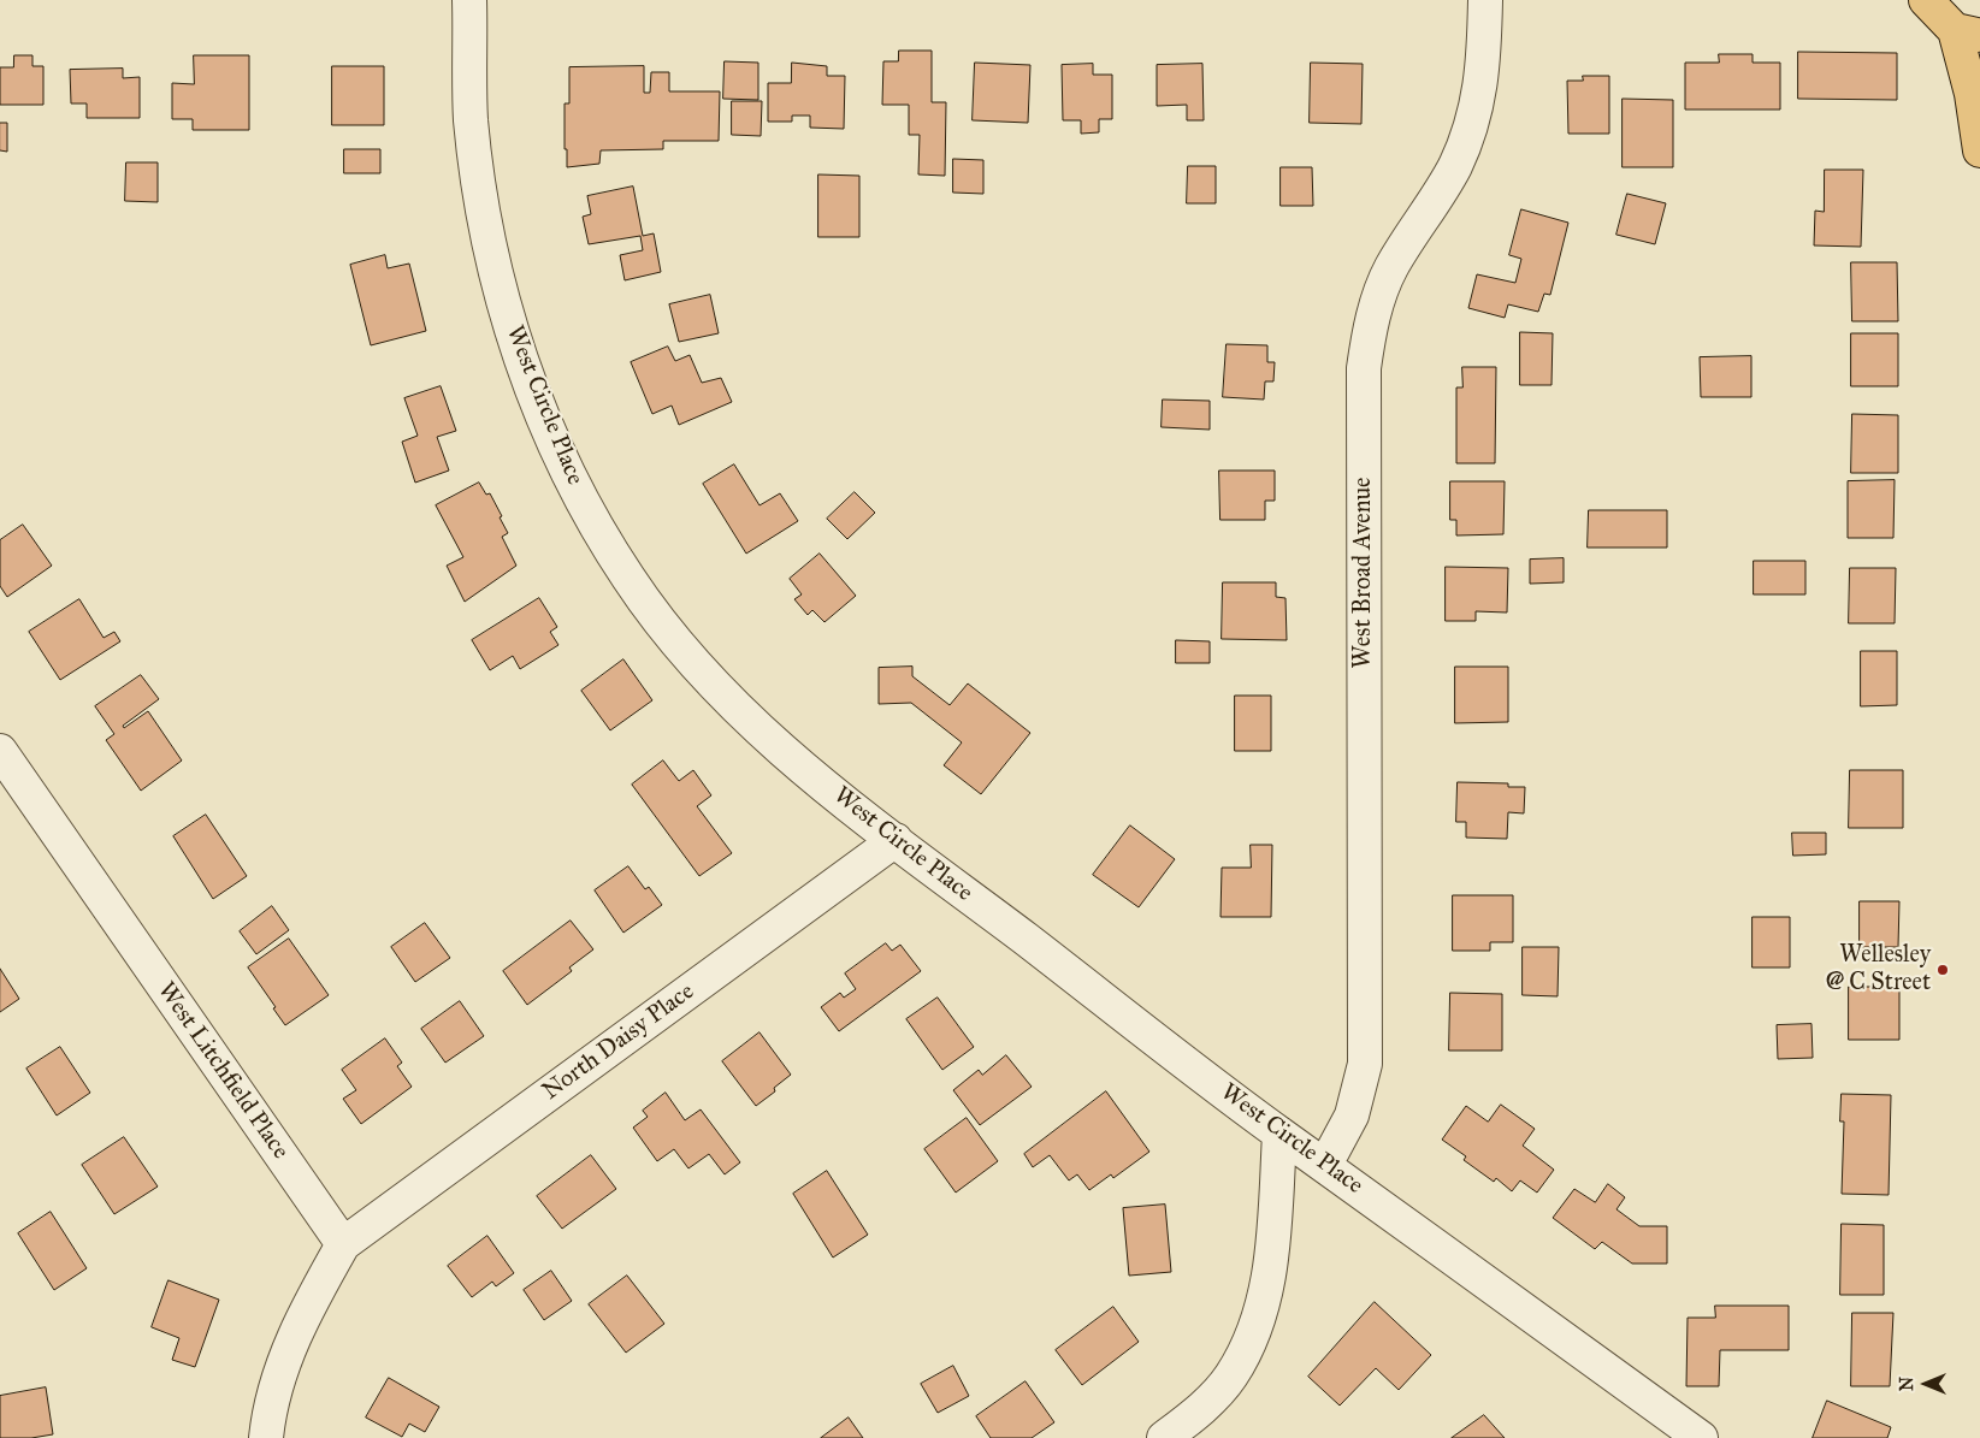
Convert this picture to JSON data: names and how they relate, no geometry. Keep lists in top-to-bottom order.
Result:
{
  "streets": {
    "street": [
      "West Circle Place",
      "West Broad Avenue",
      "North Daisy Place",
      "West Litchfield Place"
    ]
  },
  "crossings": [
    ["West Circle Place", "West Broad Avenue"],
    ["West Circle Place", "North Daisy Place"],
    ["North Daisy Place", "West Litchfield Place"]
  ],
  "places": ["Wellesley @ C Street"],
  "north": "left"
}
